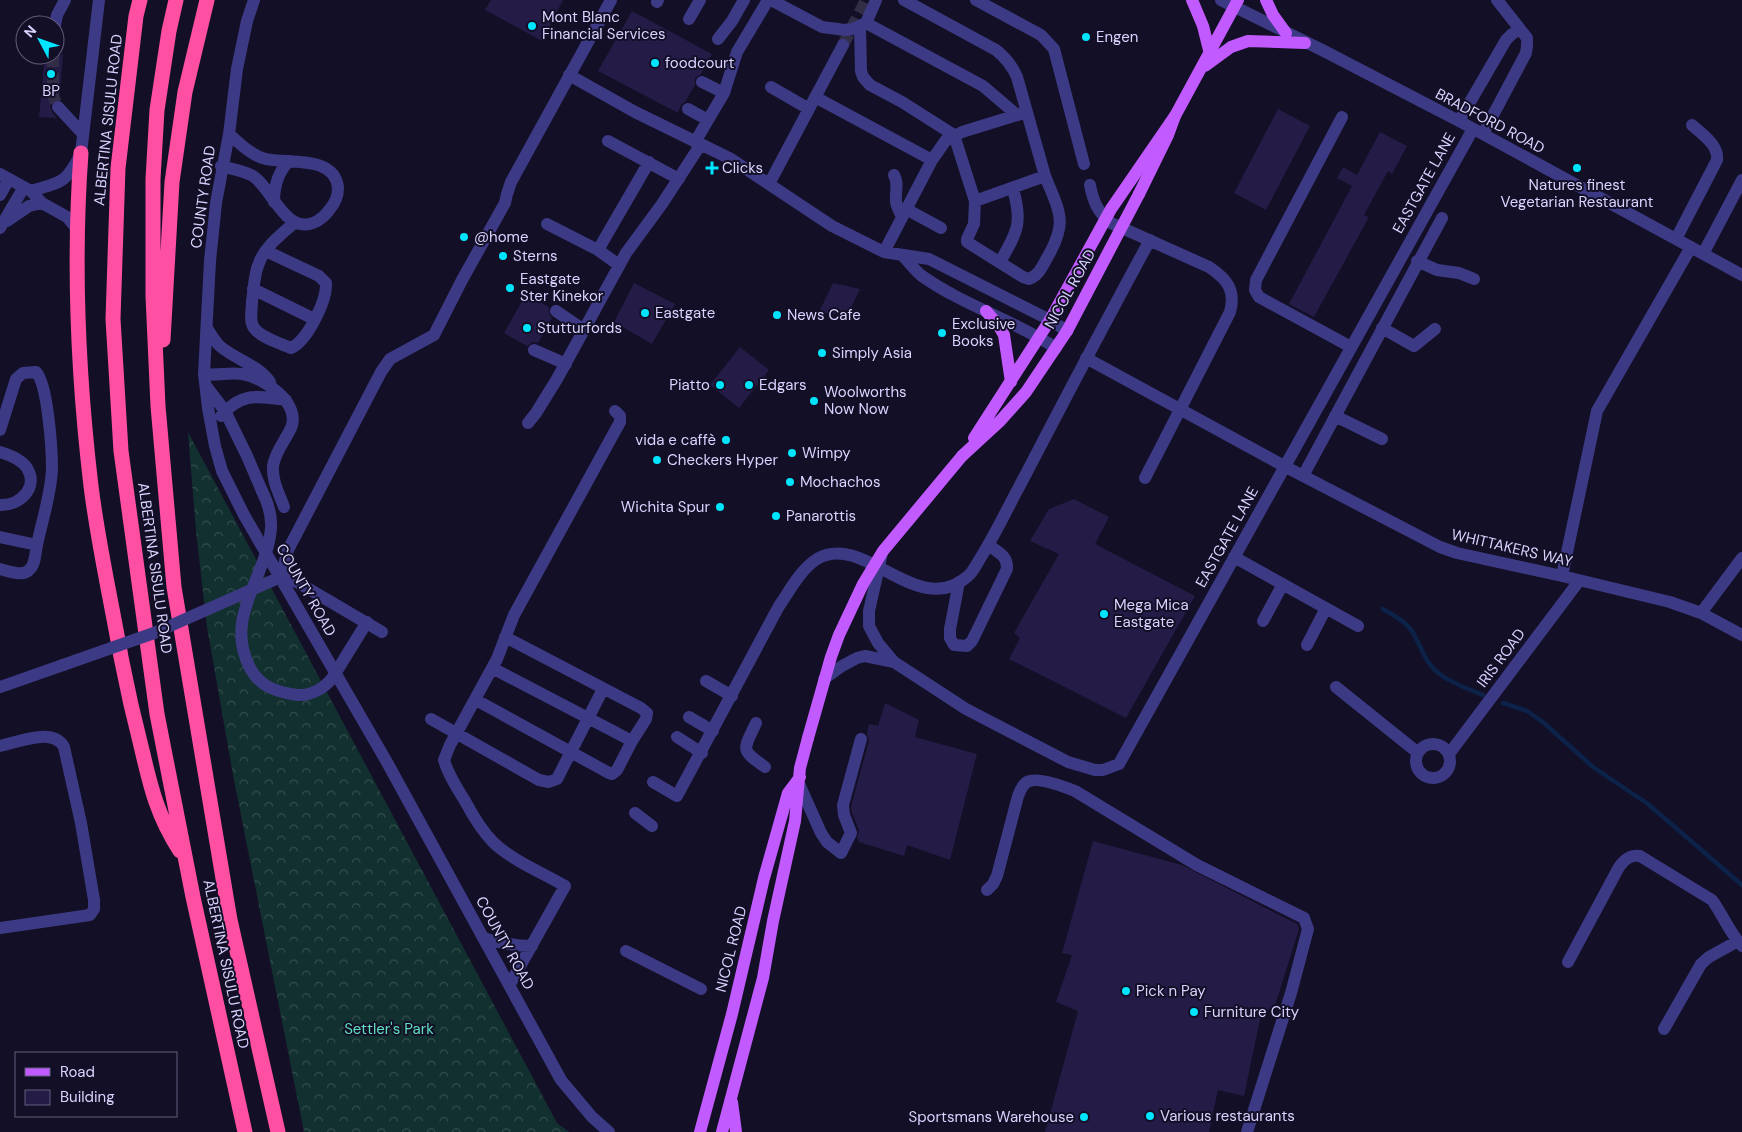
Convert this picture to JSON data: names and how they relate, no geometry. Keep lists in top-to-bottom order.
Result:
{
  "streets": {
    "highway": ["ALBERTINA SISULU ROAD"],
    "main road": ["NICOL ROAD"],
    "street": [
      "BRADFORD ROAD",
      "EASTGATE LANE",
      "COUNTY ROAD",
      "WHITTAKERS WAY",
      "IRIS ROAD"
    ]
  },
  "crossings": [
    ["BRADFORD ROAD", "EASTGATE LANE"],
    ["BRADFORD ROAD", "NICOL ROAD"],
    ["EASTGATE LANE", "NICOL ROAD"],
    ["EASTGATE LANE", "WHITTAKERS WAY"],
    ["WHITTAKERS WAY", "IRIS ROAD"]
  ],
  "parks": ["Settler's Park"],
  "places": {
    "other": [
      "Mont Blanc Financial Services",
      "Engen",
      "foodcourt",
      "BP",
      "Natures finest Vegetarian Restaurant",
      "@home",
      "Sterns",
      "Eastgate Ster Kinekor",
      "Eastgate",
      "News Cafe",
      "Stutturfords",
      "Exclusive Books",
      "Simply Asia",
      "Piatto",
      "Edgars",
      "Woolworths Now Now",
      "vida e caffè",
      "Wimpy",
      "Checkers Hyper",
      "Mochachos",
      "Wichita Spur",
      "Panarottis",
      "Mega Mica Eastgate",
      "Pick n Pay",
      "Furniture City",
      "Various restaurants",
      "Sportsmans Warehouse"
    ],
    "health": ["Clicks"]
  },
  "legend": ["Road", "Building"],
  "north": "top left"
}
